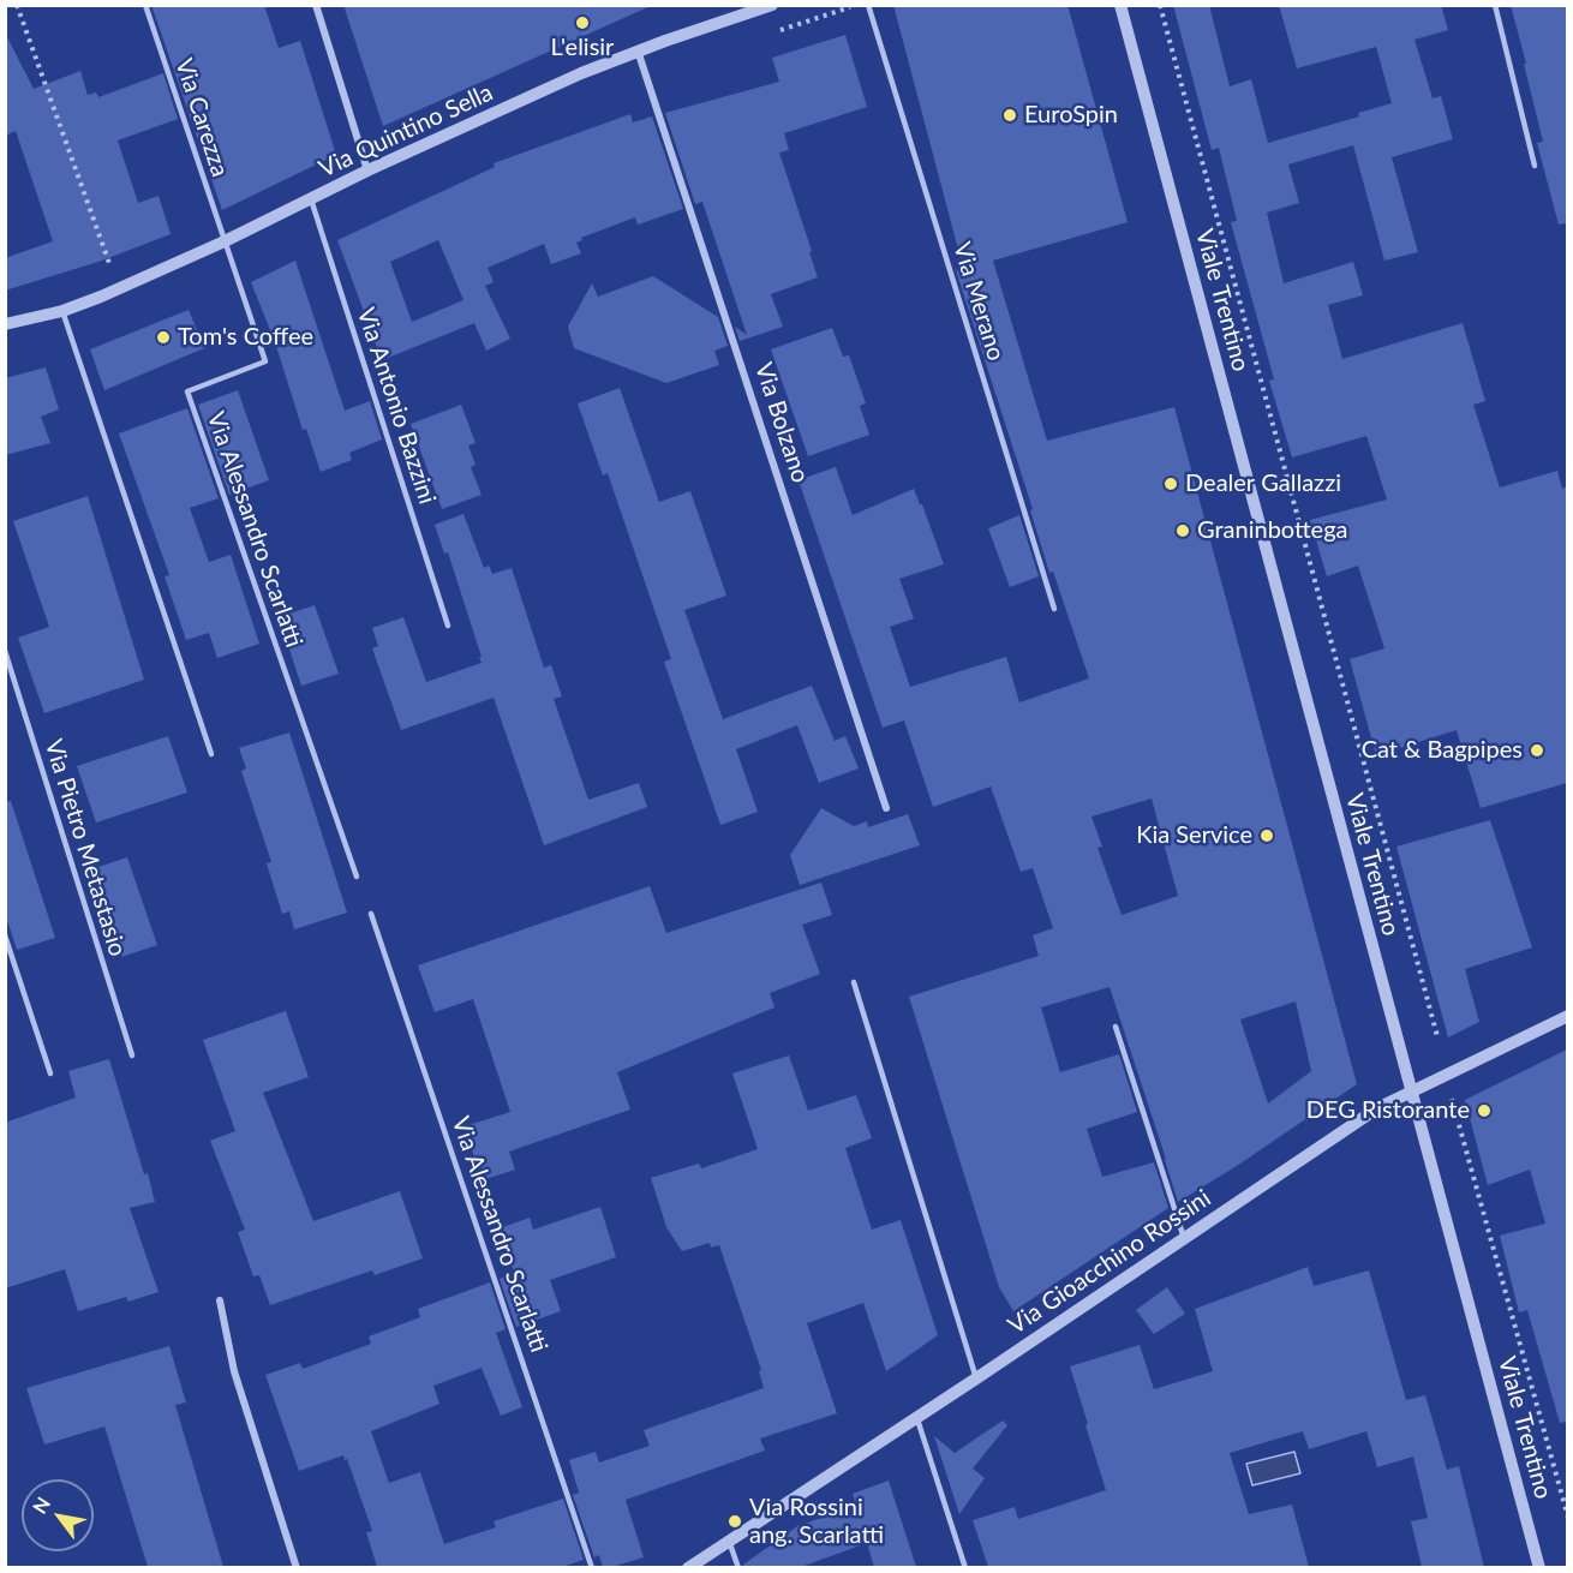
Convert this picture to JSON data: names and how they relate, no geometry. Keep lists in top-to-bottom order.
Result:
{
  "streets": {
    "street": [
      "Via Quintino Sella",
      "Viale Trentino",
      "Via Bolzano",
      "Via Gioacchino Rossini"
    ],
    "lane": [
      "Via Carezza",
      "Via Merano",
      "Via Antonio Bazzini",
      "Via Alessandro Scarlatti",
      "Via Pietro Metastasio"
    ]
  },
  "crossings": [
    ["Via Carezza", "Via Quintino Sella"],
    ["Via Carezza", "Via Alessandro Scarlatti"],
    ["Via Quintino Sella", "Via Antonio Bazzini"],
    ["Via Quintino Sella", "Via Bolzano"],
    ["Via Quintino Sella", "Via Alessandro Scarlatti"],
    ["Viale Trentino", "Via Gioacchino Rossini"]
  ],
  "places": [
    "L'elisir",
    "EuroSpin",
    "Tom's Coffee",
    "Dealer Gallazzi",
    "Graninbottega",
    "Cat & Bagpipes",
    "Kia Service",
    "DEG Ristorante",
    "Via Rossini ang. Scarlatti"
  ],
  "north": "top left"
}
